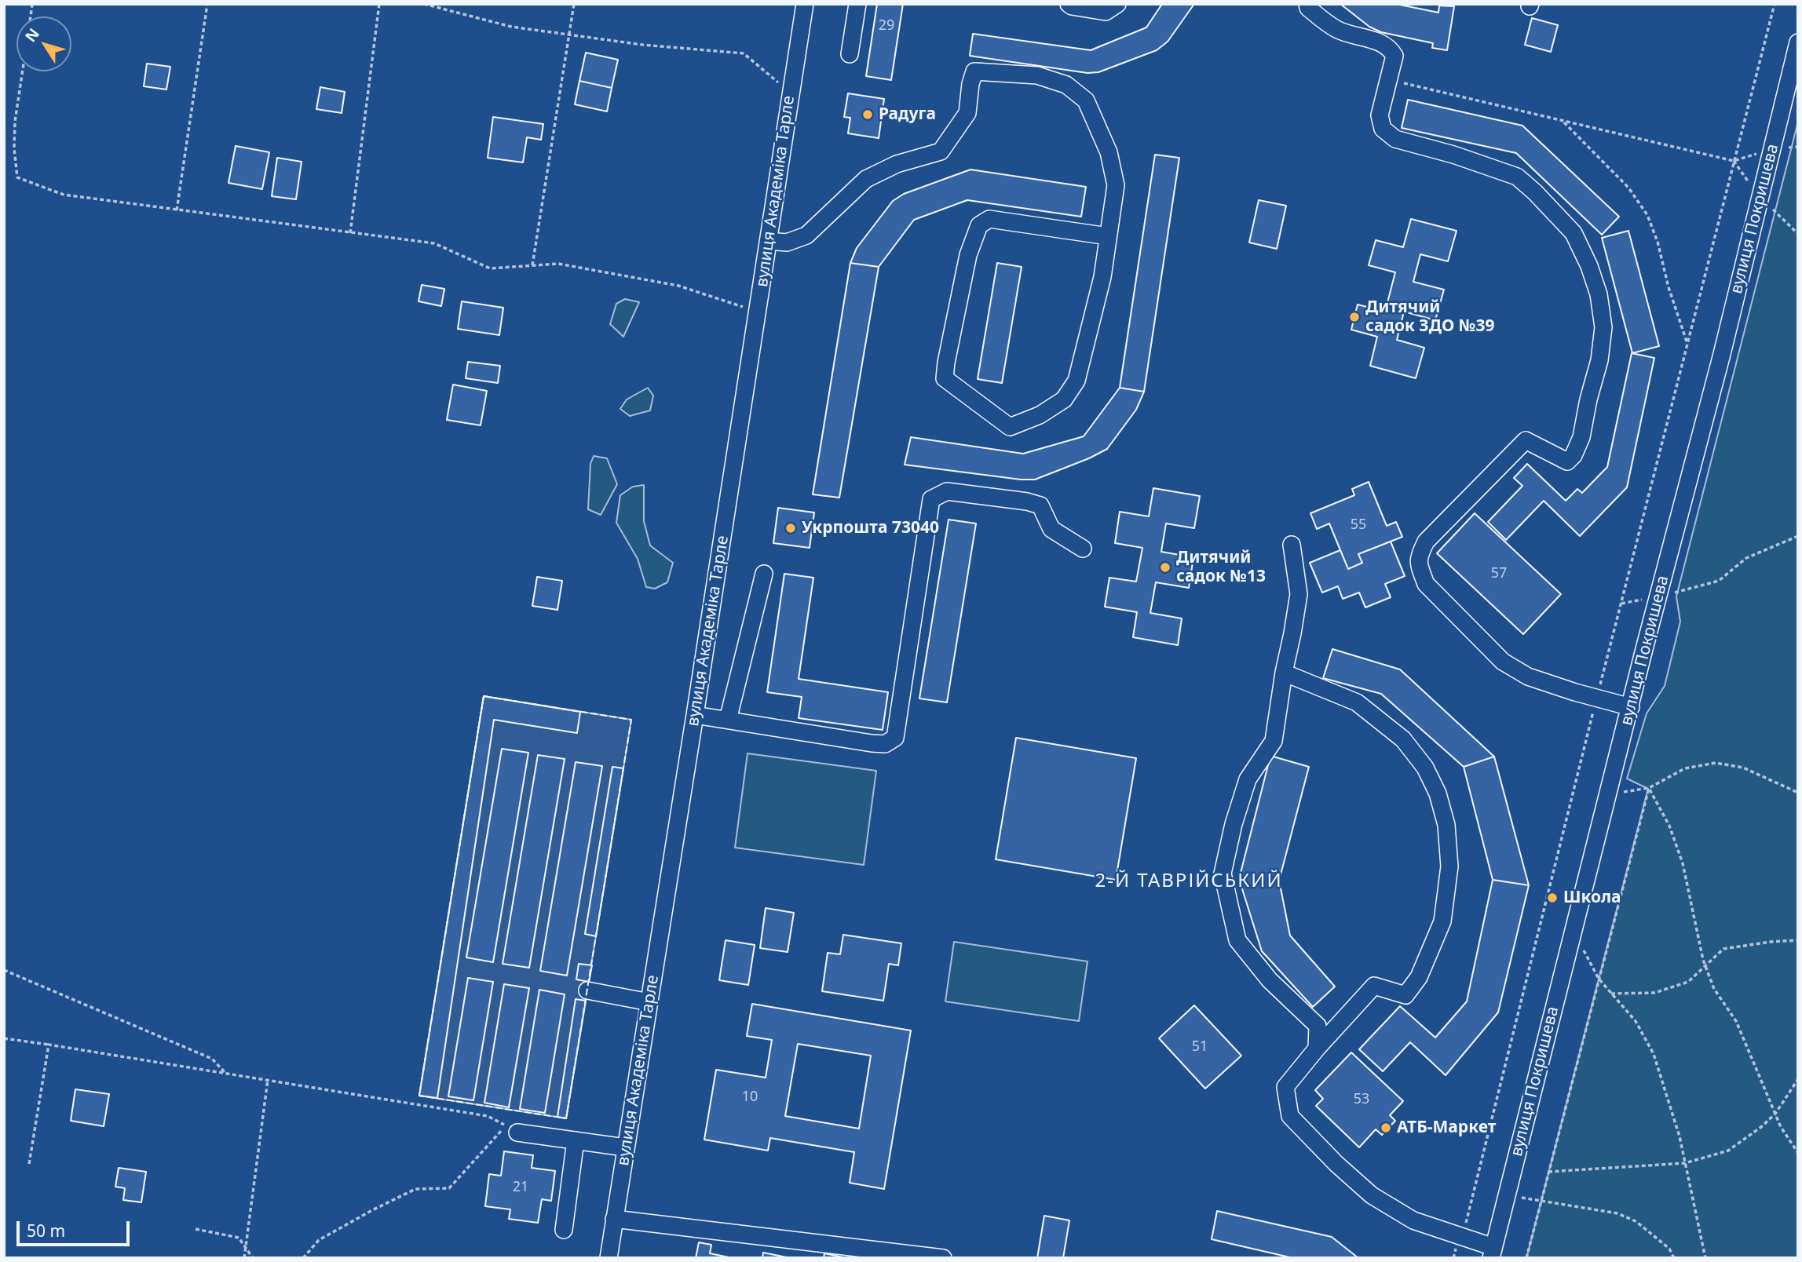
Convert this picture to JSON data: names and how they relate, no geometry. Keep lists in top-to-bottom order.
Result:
{
  "streets": {
    "street": ["вулиця Академіка Тарле", "вулиця Покришева"]
  },
  "districts": ["2-Й ТАВРІЙСЬКИЙ"],
  "places": [
    "Радуга",
    "Дитячий садок ЗДО №39",
    "Укрпошта 73040",
    "Дитячий садок №13",
    "Школа",
    "АТБ-Маркет"
  ],
  "house_numbers": [
    "29",
    "55",
    "57",
    "51",
    "10",
    "53",
    "21"
  ],
  "scale_bar": "50 m",
  "north": "top left"
}
